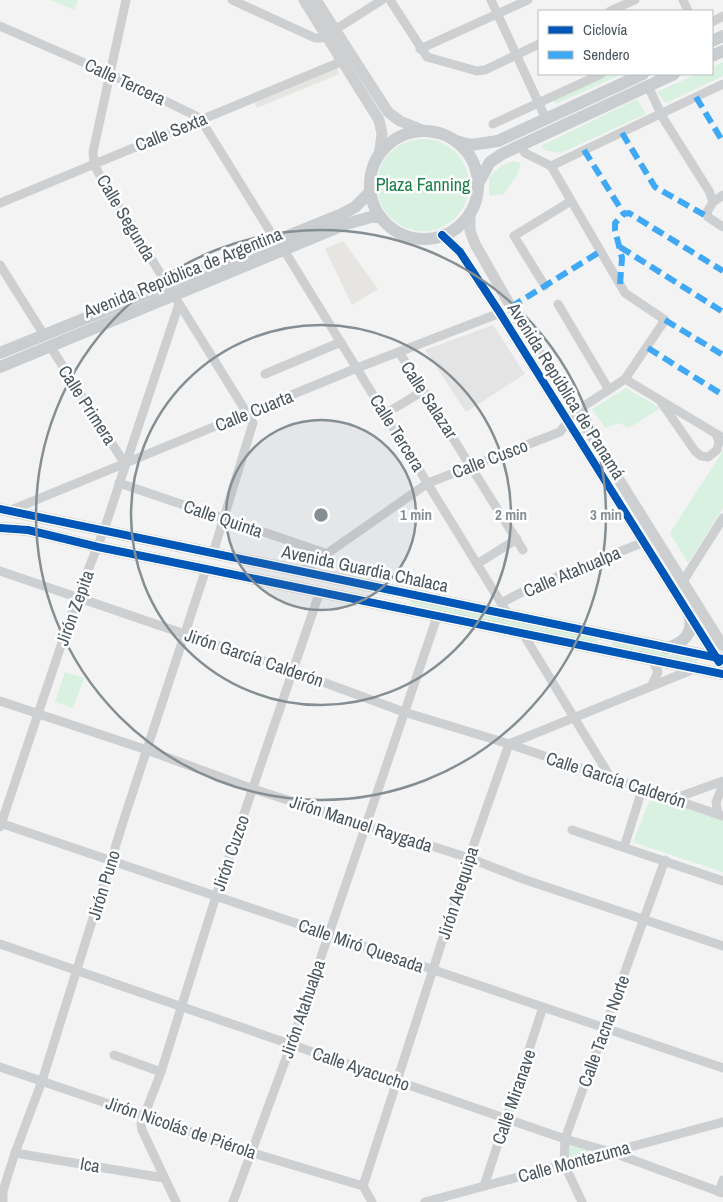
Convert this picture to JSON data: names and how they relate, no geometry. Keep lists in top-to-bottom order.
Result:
{
  "streets": {
    "main road": ["Avenida República de Argentina", "Avenida República de Panamá", "Avenida Guardia Chalaca"],
    "street": [
      "Calle Tercera",
      "Calle Sexta",
      "Calle Segunda",
      "Calle Salazar",
      "Calle Primera",
      "Calle Cuarta",
      "Calle Cusco",
      "Calle Quinta",
      "Calle Atahualpa",
      "Jirón Zepita",
      "Jirón García Calderón",
      "Calle García Calderón",
      "Jirón Manuel Raygada",
      "Jirón Cuzco",
      "Jirón Puno",
      "Jirón Arequipa",
      "Calle Miró Quesada",
      "Jirón Atahualpa",
      "Calle Tacna Norte",
      "Calle Ayacucho",
      "Calle Miranave",
      "Jirón Nicolás de Piérola",
      "Calle Montezuma",
      "Ica"
    ]
  },
  "crossings": [
    ["Calle Tercera", "Calle Sexta"],
    ["Calle Tercera", "Calle Segunda"],
    ["Calle Tercera", "Avenida República de Argentina"],
    ["Calle Tercera", "Calle Cuarta"],
    ["Calle Tercera", "Calle Cusco"],
    ["Calle Tercera", "Avenida Guardia Chalaca"],
    ["Calle Tercera", "Calle Atahualpa"],
    ["Calle Sexta", "Calle Segunda"],
    ["Calle Segunda", "Avenida República de Argentina"],
    ["Calle Segunda", "Calle Cuarta"],
    ["Calle Segunda", "Jirón Zepita"],
    ["Avenida República de Argentina", "Avenida República de Panamá"],
    ["Avenida República de Argentina", "Calle Primera"],
    ["Avenida República de Argentina", "Jirón Zepita"],
    ["Avenida República de Panamá", "Calle Cuarta"],
    ["Avenida República de Panamá", "Calle Cusco"],
    ["Avenida República de Panamá", "Avenida Guardia Chalaca"],
    ["Avenida República de Panamá", "Calle Atahualpa"],
    ["Calle Salazar", "Calle Cuarta"],
    ["Calle Salazar", "Calle Cusco"],
    ["Calle Primera", "Calle Cuarta"],
    ["Calle Primera", "Jirón Zepita"],
    ["Calle Cuarta", "Avenida Guardia Chalaca"],
    ["Calle Cuarta", "Jirón Zepita"],
    ["Calle Cusco", "Calle Quinta"],
    ["Calle Cusco", "Avenida Guardia Chalaca"],
    ["Calle Quinta", "Jirón Zepita"],
    ["Avenida Guardia Chalaca", "Jirón Zepita"],
    ["Avenida Guardia Chalaca", "Jirón Cuzco"],
    ["Avenida Guardia Chalaca", "Jirón Puno"],
    ["Avenida Guardia Chalaca", "Jirón Atahualpa"],
    ["Jirón Zepita", "Jirón García Calderón"],
    ["Jirón Zepita", "Jirón Manuel Raygada"],
    ["Jirón Zepita", "Calle Miró Quesada"],
    ["Jirón García Calderón", "Calle García Calderón"],
    ["Jirón García Calderón", "Jirón Cuzco"],
    ["Jirón García Calderón", "Jirón Puno"],
    ["Jirón García Calderón", "Jirón Arequipa"],
    ["Jirón García Calderón", "Jirón Atahualpa"],
    ["Calle García Calderón", "Jirón Arequipa"],
    ["Jirón Manuel Raygada", "Jirón Cuzco"],
    ["Jirón Manuel Raygada", "Jirón Puno"],
    ["Jirón Manuel Raygada", "Jirón Arequipa"],
    ["Jirón Manuel Raygada", "Jirón Atahualpa"],
    ["Jirón Manuel Raygada", "Calle Tacna Norte"],
    ["Jirón Cuzco", "Calle Miró Quesada"],
    ["Jirón Cuzco", "Calle Ayacucho"],
    ["Jirón Cuzco", "Jirón Nicolás de Piérola"],
    ["Jirón Puno", "Calle Miró Quesada"],
    ["Jirón Puno", "Calle Ayacucho"],
    ["Jirón Puno", "Jirón Nicolás de Piérola"],
    ["Jirón Puno", "Ica"],
    ["Jirón Arequipa", "Calle Miró Quesada"],
    ["Jirón Arequipa", "Calle Ayacucho"],
    ["Jirón Arequipa", "Jirón Nicolás de Piérola"],
    ["Calle Miró Quesada", "Jirón Atahualpa"],
    ["Calle Miró Quesada", "Calle Tacna Norte"],
    ["Calle Miró Quesada", "Calle Miranave"],
    ["Jirón Atahualpa", "Calle Ayacucho"],
    ["Jirón Atahualpa", "Jirón Nicolás de Piérola"],
    ["Calle Tacna Norte", "Calle Ayacucho"],
    ["Calle Tacna Norte", "Calle Montezuma"],
    ["Calle Ayacucho", "Calle Miranave"],
    ["Calle Ayacucho", "Calle Montezuma"],
    ["Calle Miranave", "Calle Montezuma"]
  ],
  "parks": ["Plaza Fanning"],
  "legend": ["Ciclovía", "Sendero"],
  "rings": ["1 min", "2 min", "3 min"]
}
